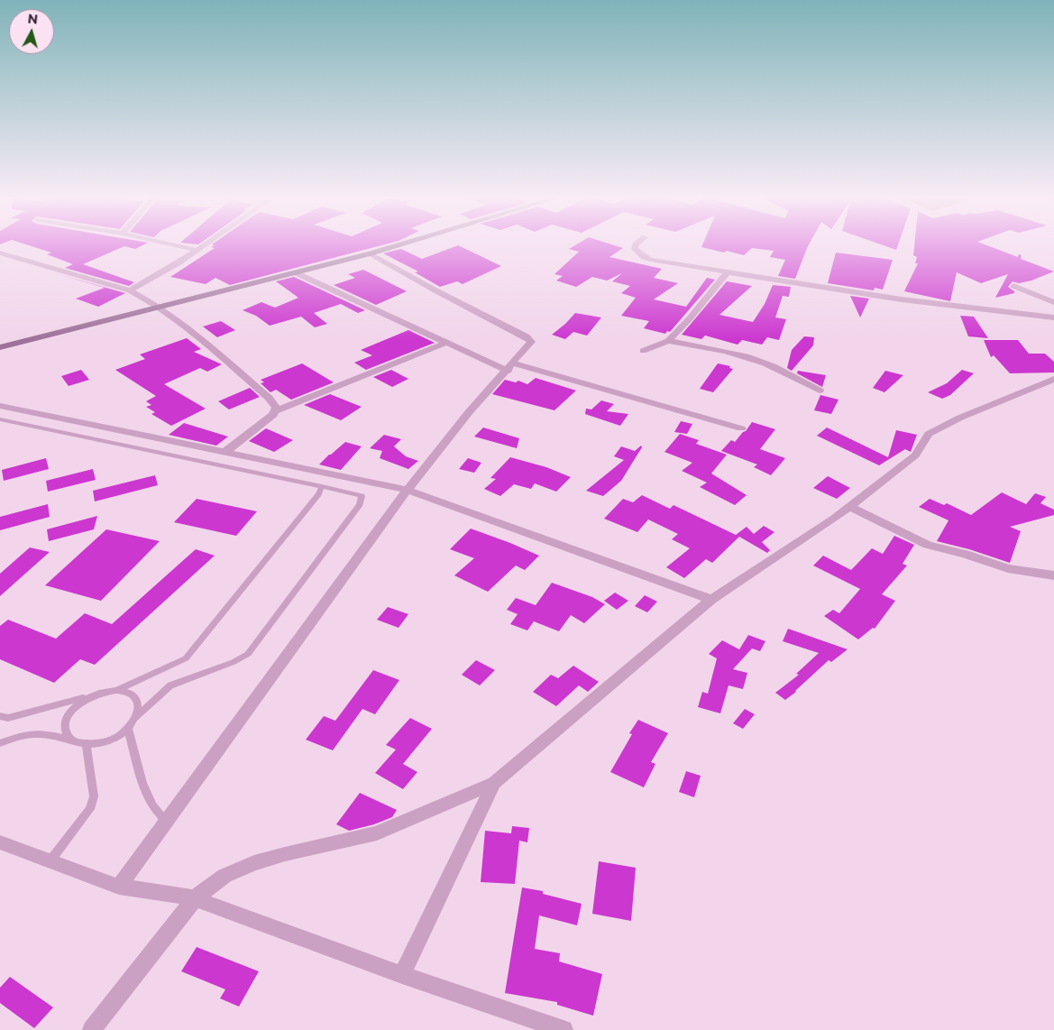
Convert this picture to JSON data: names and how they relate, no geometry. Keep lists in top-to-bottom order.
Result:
{
  "north": "top"
}
